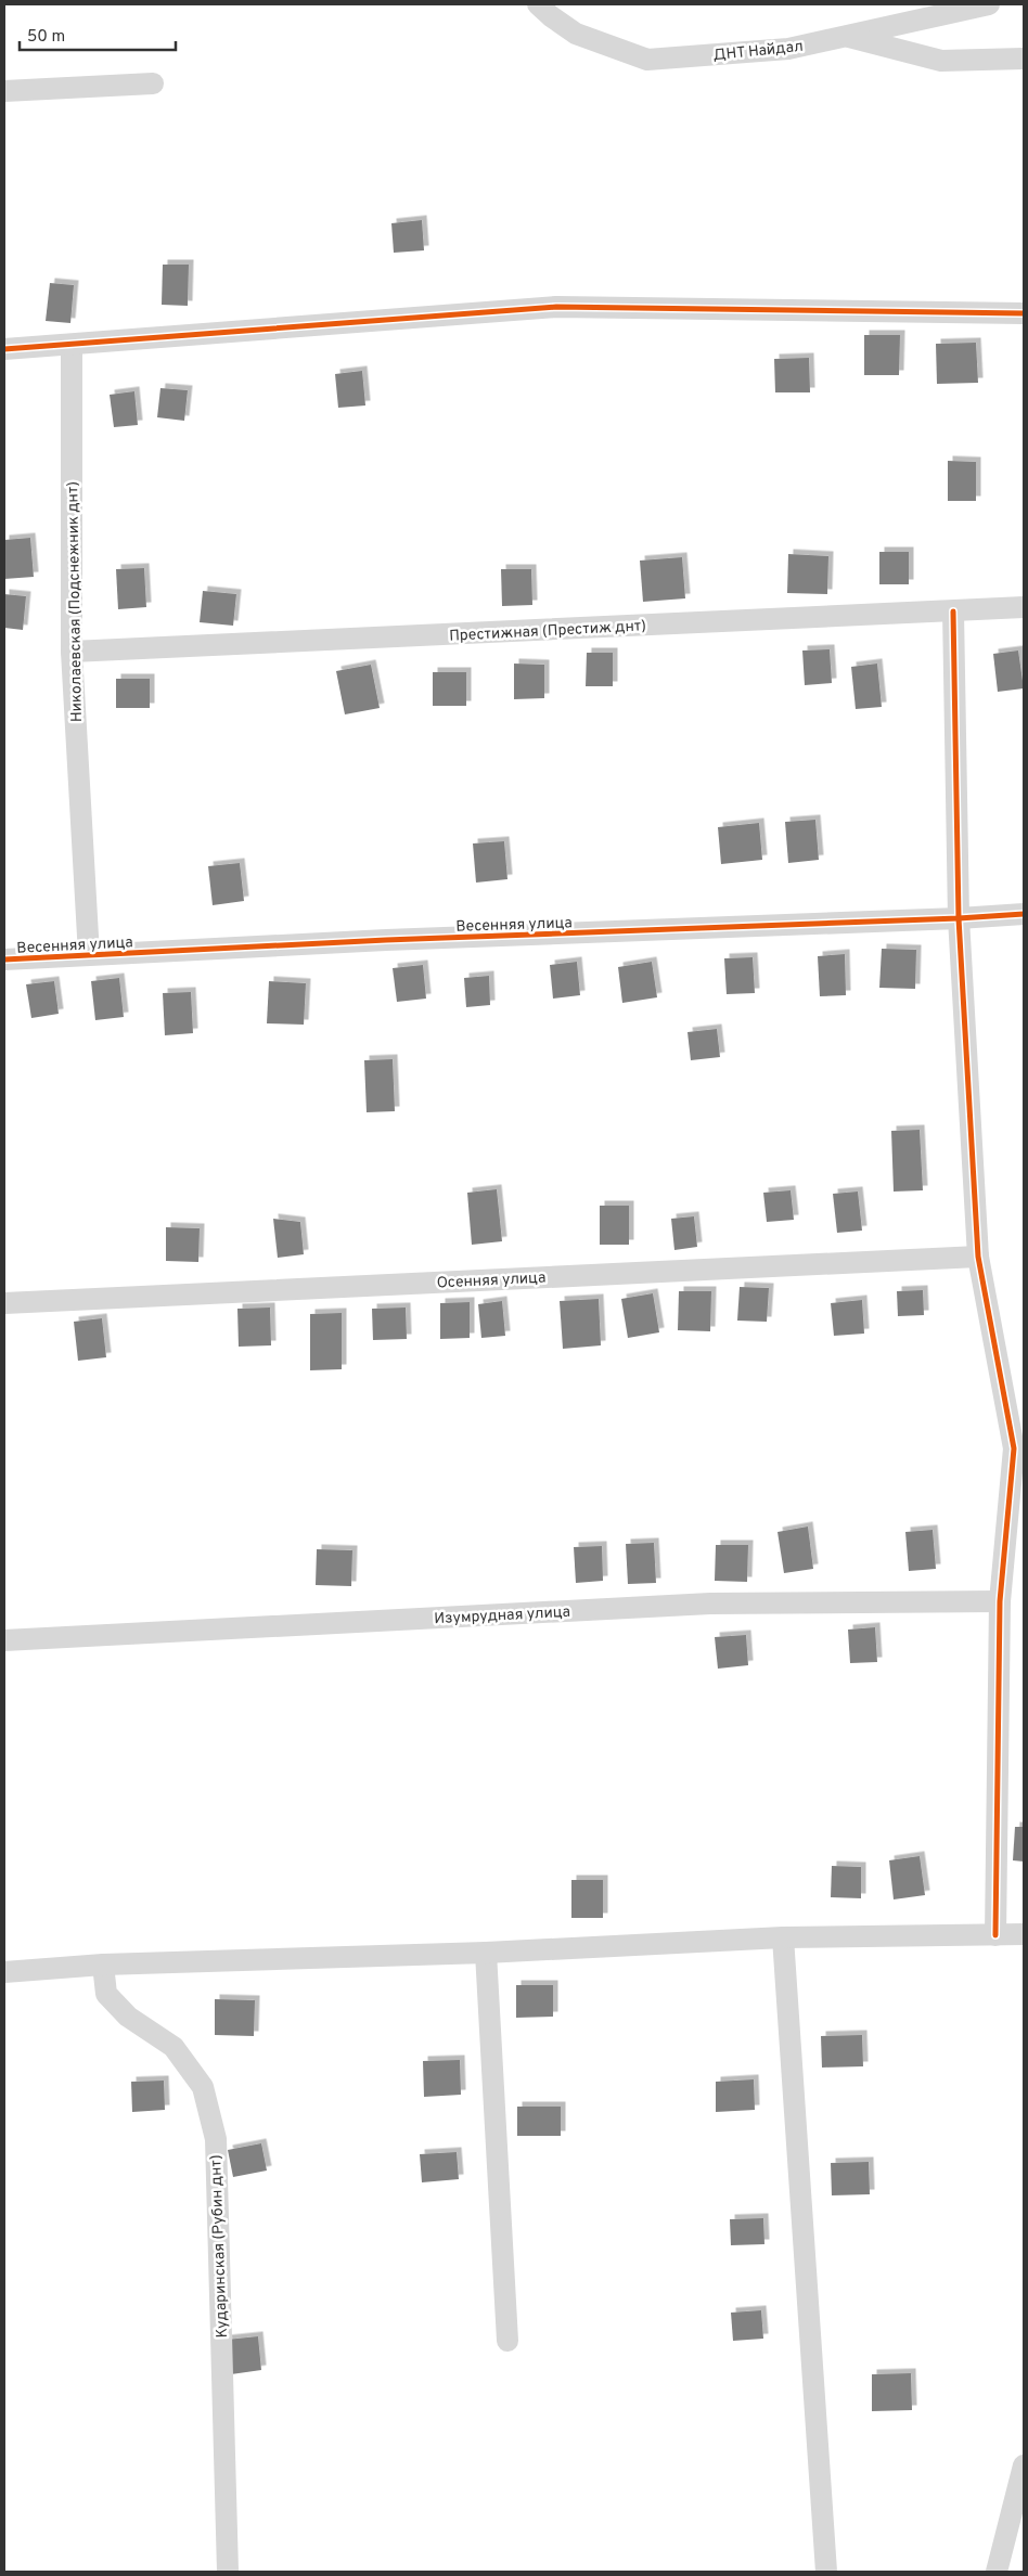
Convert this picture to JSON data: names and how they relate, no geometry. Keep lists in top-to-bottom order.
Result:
{
  "streets": {
    "street": [
      "ДНТ Найдал",
      "Николаевская (Подснежник днт)",
      "Престижная (Престиж днт)",
      "Весенняя улица",
      "Осенняя улица",
      "Изумрудная улица",
      "Кударинская (Рубин днт)"
    ]
  },
  "crossings": [
    ["Николаевская (Подснежник днт)", "Престижная (Престиж днт)"],
    ["Николаевская (Подснежник днт)", "Весенняя улица"]
  ],
  "scale_bar": "50 m"
}
